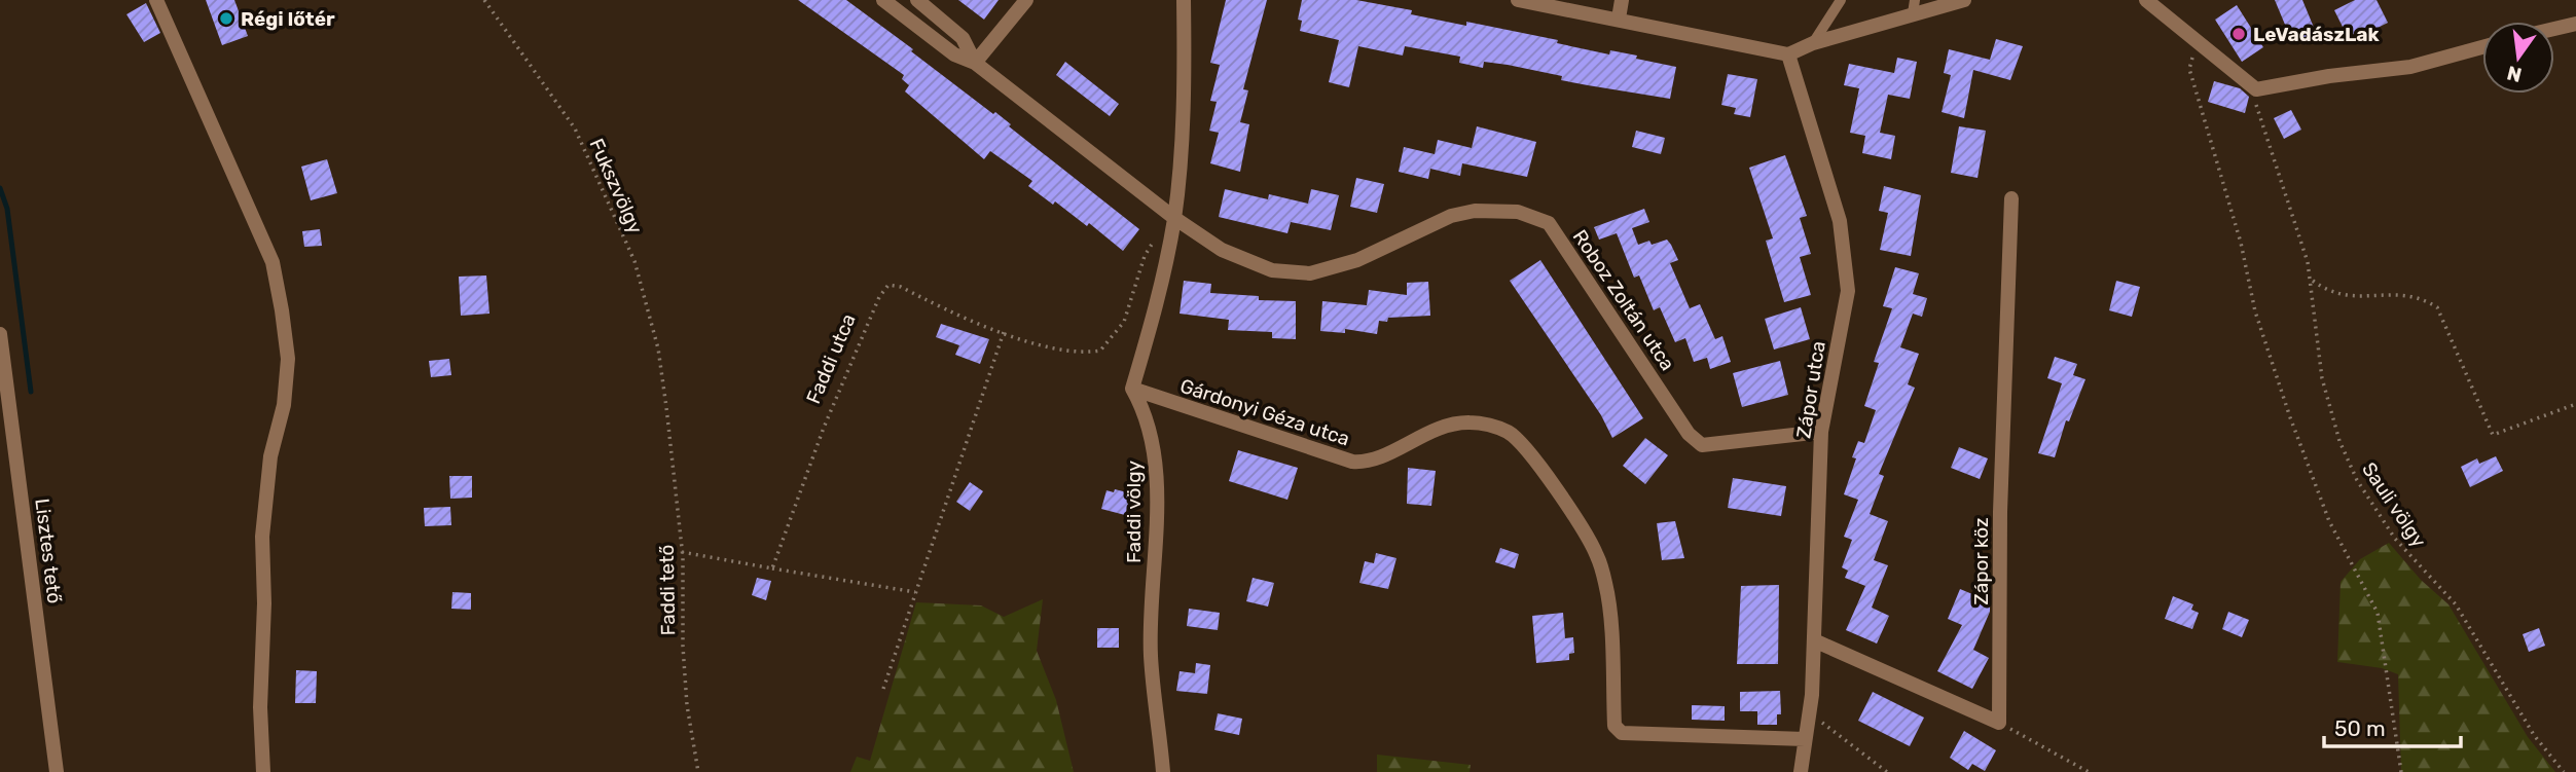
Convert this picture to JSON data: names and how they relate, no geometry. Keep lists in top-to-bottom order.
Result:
{
  "streets": {
    "street": [
      "Roboz Zoltán utca",
      "Zápor utca",
      "Gárdonyi Géza utca",
      "Faddi völgy",
      "Lisztes tető",
      "Zápor köz"
    ],
    "path": [
      "Fukszvölgy",
      "Faddi utca",
      "Sauli völgy",
      "Faddi tető"
    ]
  },
  "crossings": [
    ["Fukszvölgy", "Faddi tető"],
    ["Roboz Zoltán utca", "Zápor utca"],
    ["Zápor utca", "Gárdonyi Géza utca"],
    ["Gárdonyi Géza utca", "Faddi völgy"]
  ],
  "places": ["Régi lőtér", "LeVadászLak"],
  "scale_bar": "50 m",
  "north": "bottom"
}
